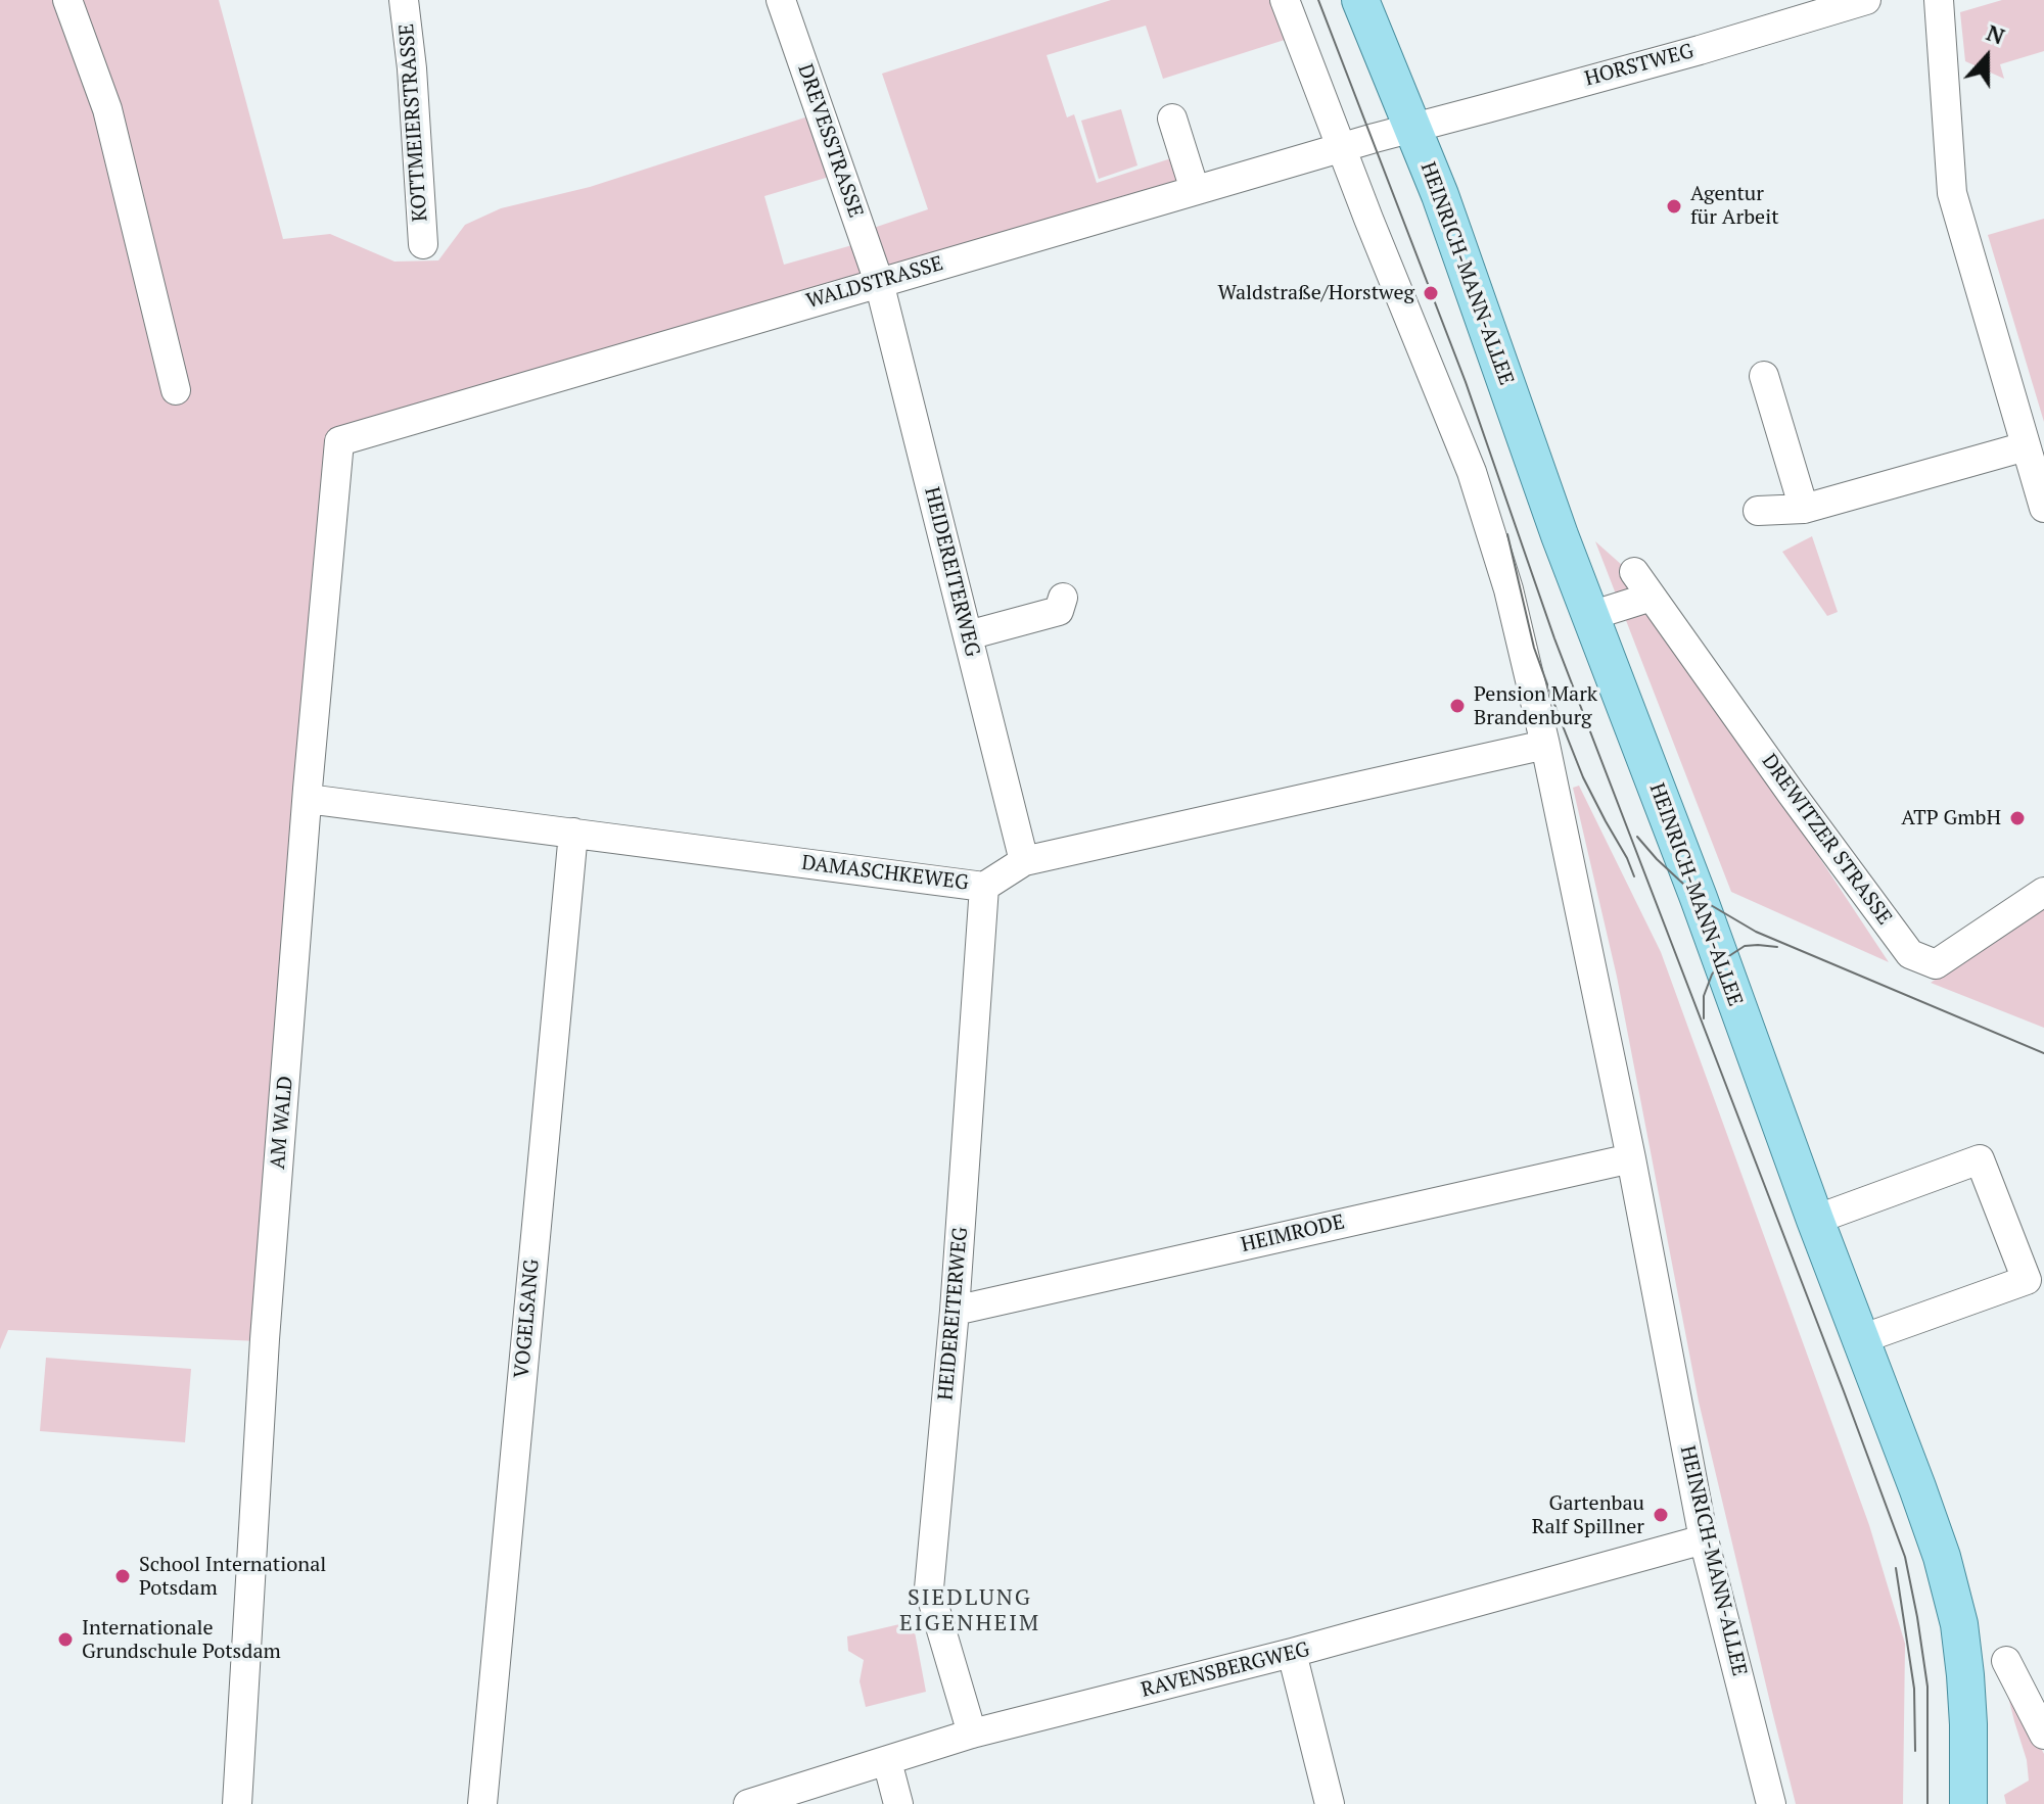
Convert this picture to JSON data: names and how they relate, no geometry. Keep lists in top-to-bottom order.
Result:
{
  "streets": {
    "main road": ["HEINRICH-MANN-ALLEE"],
    "street": [
      "HORSTWEG",
      "KOTTMEIERSTRASSE",
      "DREVESSTRASSE",
      "WALDSTRASSE",
      "HEIDEREITERWEG",
      "DREWITZER STRASSE",
      "DAMASCHKEWEG",
      "AM WALD",
      "HEIMRODE",
      "VOGELSANG",
      "RAVENSBERGWEG"
    ]
  },
  "crossings": [
    ["HORSTWEG", "HEINRICH-MANN-ALLEE"],
    ["HORSTWEG", "WALDSTRASSE"],
    ["DREVESSTRASSE", "WALDSTRASSE"],
    ["DREVESSTRASSE", "HEIDEREITERWEG"],
    ["HEINRICH-MANN-ALLEE", "WALDSTRASSE"],
    ["HEINRICH-MANN-ALLEE", "DAMASCHKEWEG"],
    ["HEINRICH-MANN-ALLEE", "HEIMRODE"],
    ["HEINRICH-MANN-ALLEE", "RAVENSBERGWEG"],
    ["WALDSTRASSE", "HEIDEREITERWEG"],
    ["WALDSTRASSE", "AM WALD"],
    ["HEIDEREITERWEG", "DAMASCHKEWEG"],
    ["HEIDEREITERWEG", "HEIMRODE"],
    ["HEIDEREITERWEG", "RAVENSBERGWEG"],
    ["DAMASCHKEWEG", "AM WALD"],
    ["DAMASCHKEWEG", "VOGELSANG"]
  ],
  "districts": ["SIEDLUNG EIGENHEIM"],
  "places": [
    "Agentur für Arbeit",
    "Waldstraße/Horstweg",
    "Pension Mark Brandenburg",
    "ATP GmbH",
    "Gartenbau Ralf Spillner",
    "School International Potsdam",
    "Internationale Grundschule Potsdam"
  ],
  "north": "top"
}
